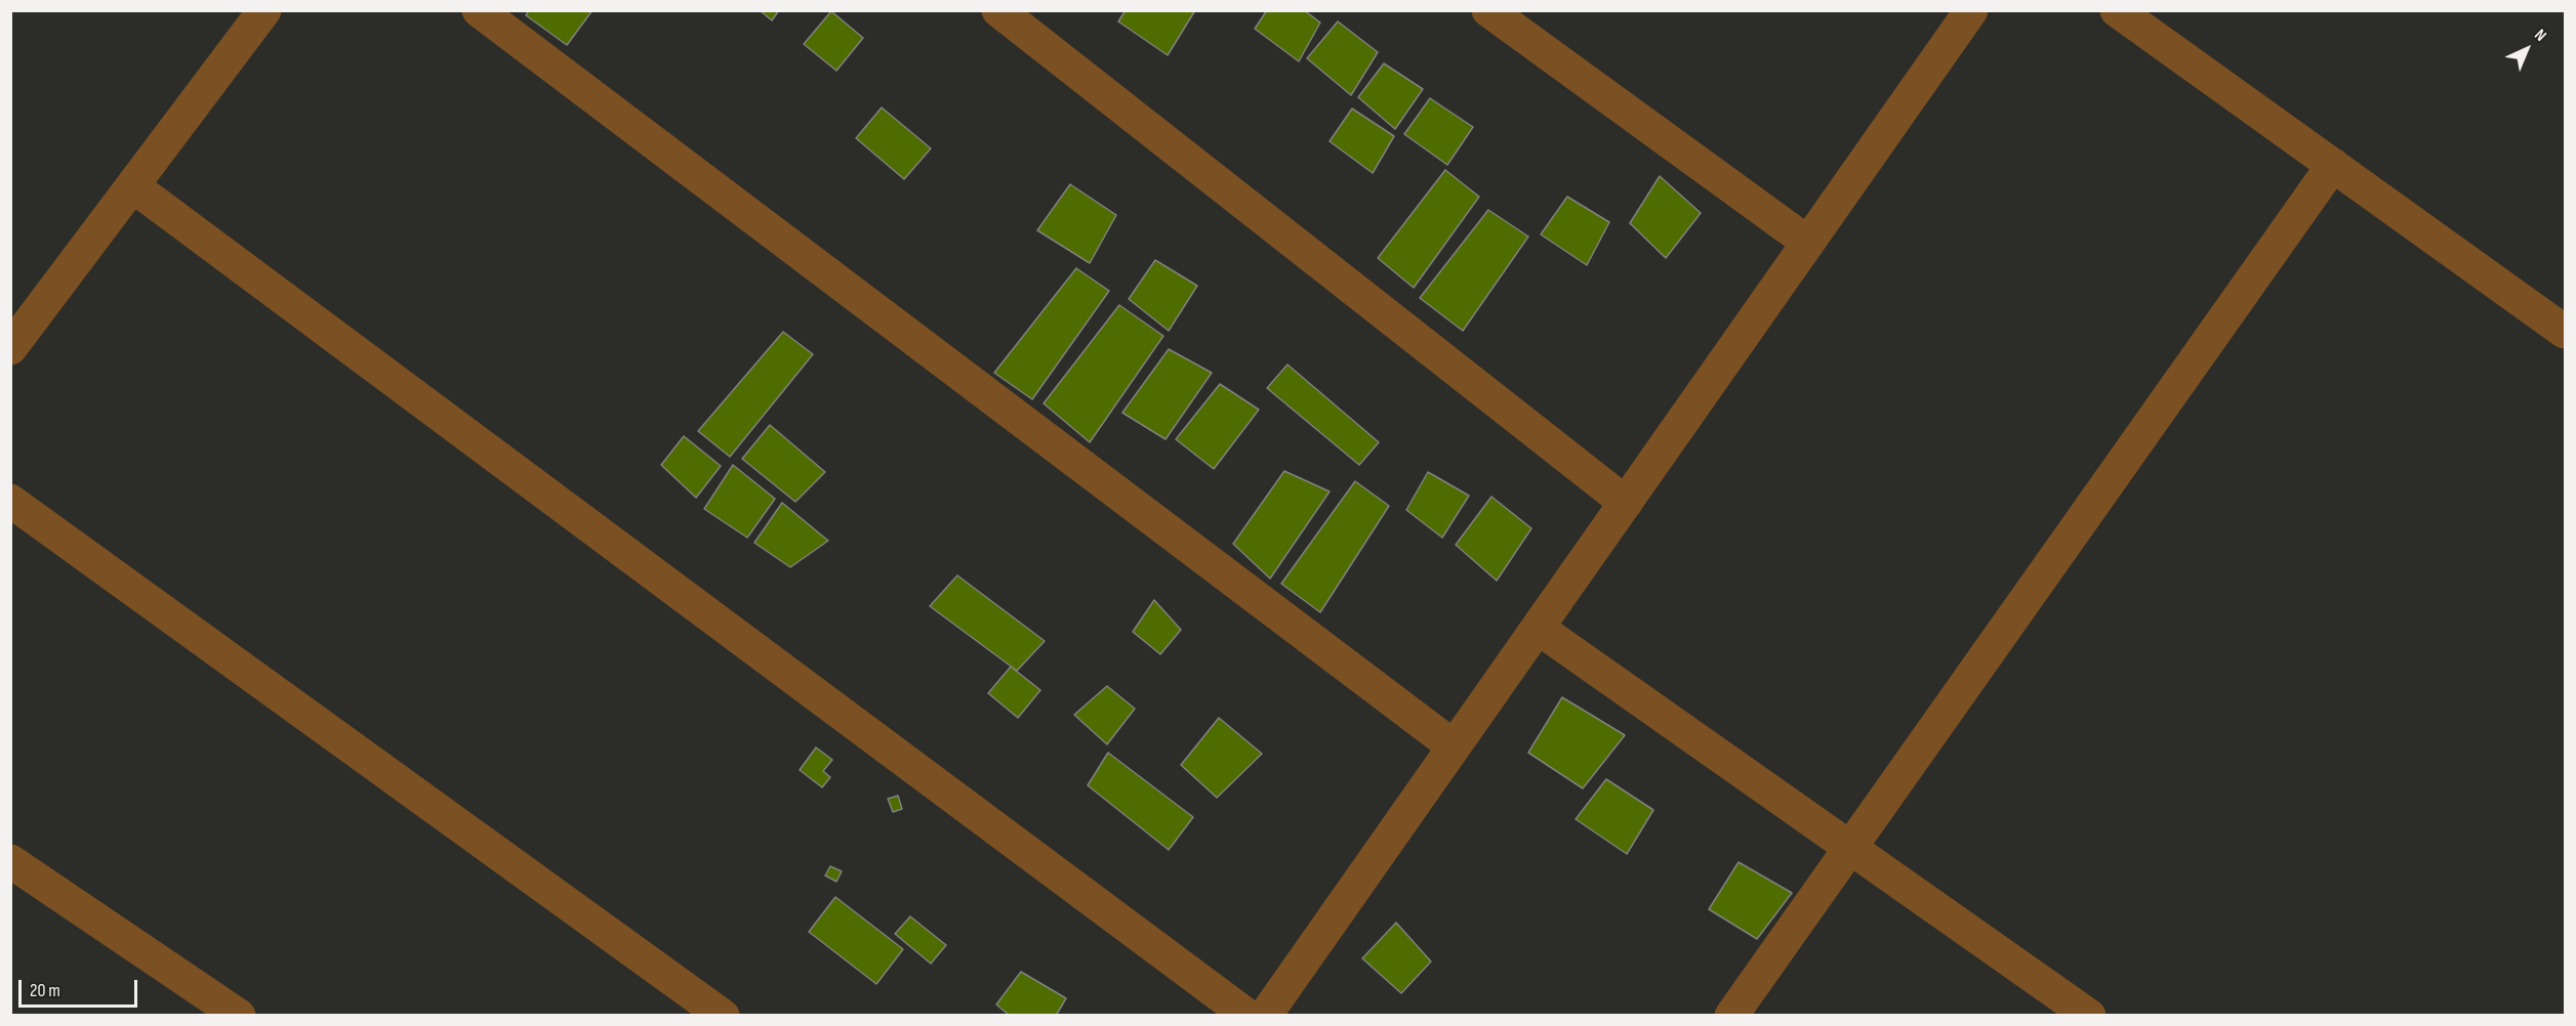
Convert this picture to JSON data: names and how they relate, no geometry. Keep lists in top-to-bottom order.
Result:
{
  "scale_bar": "20 m",
  "north": "top right"
}
